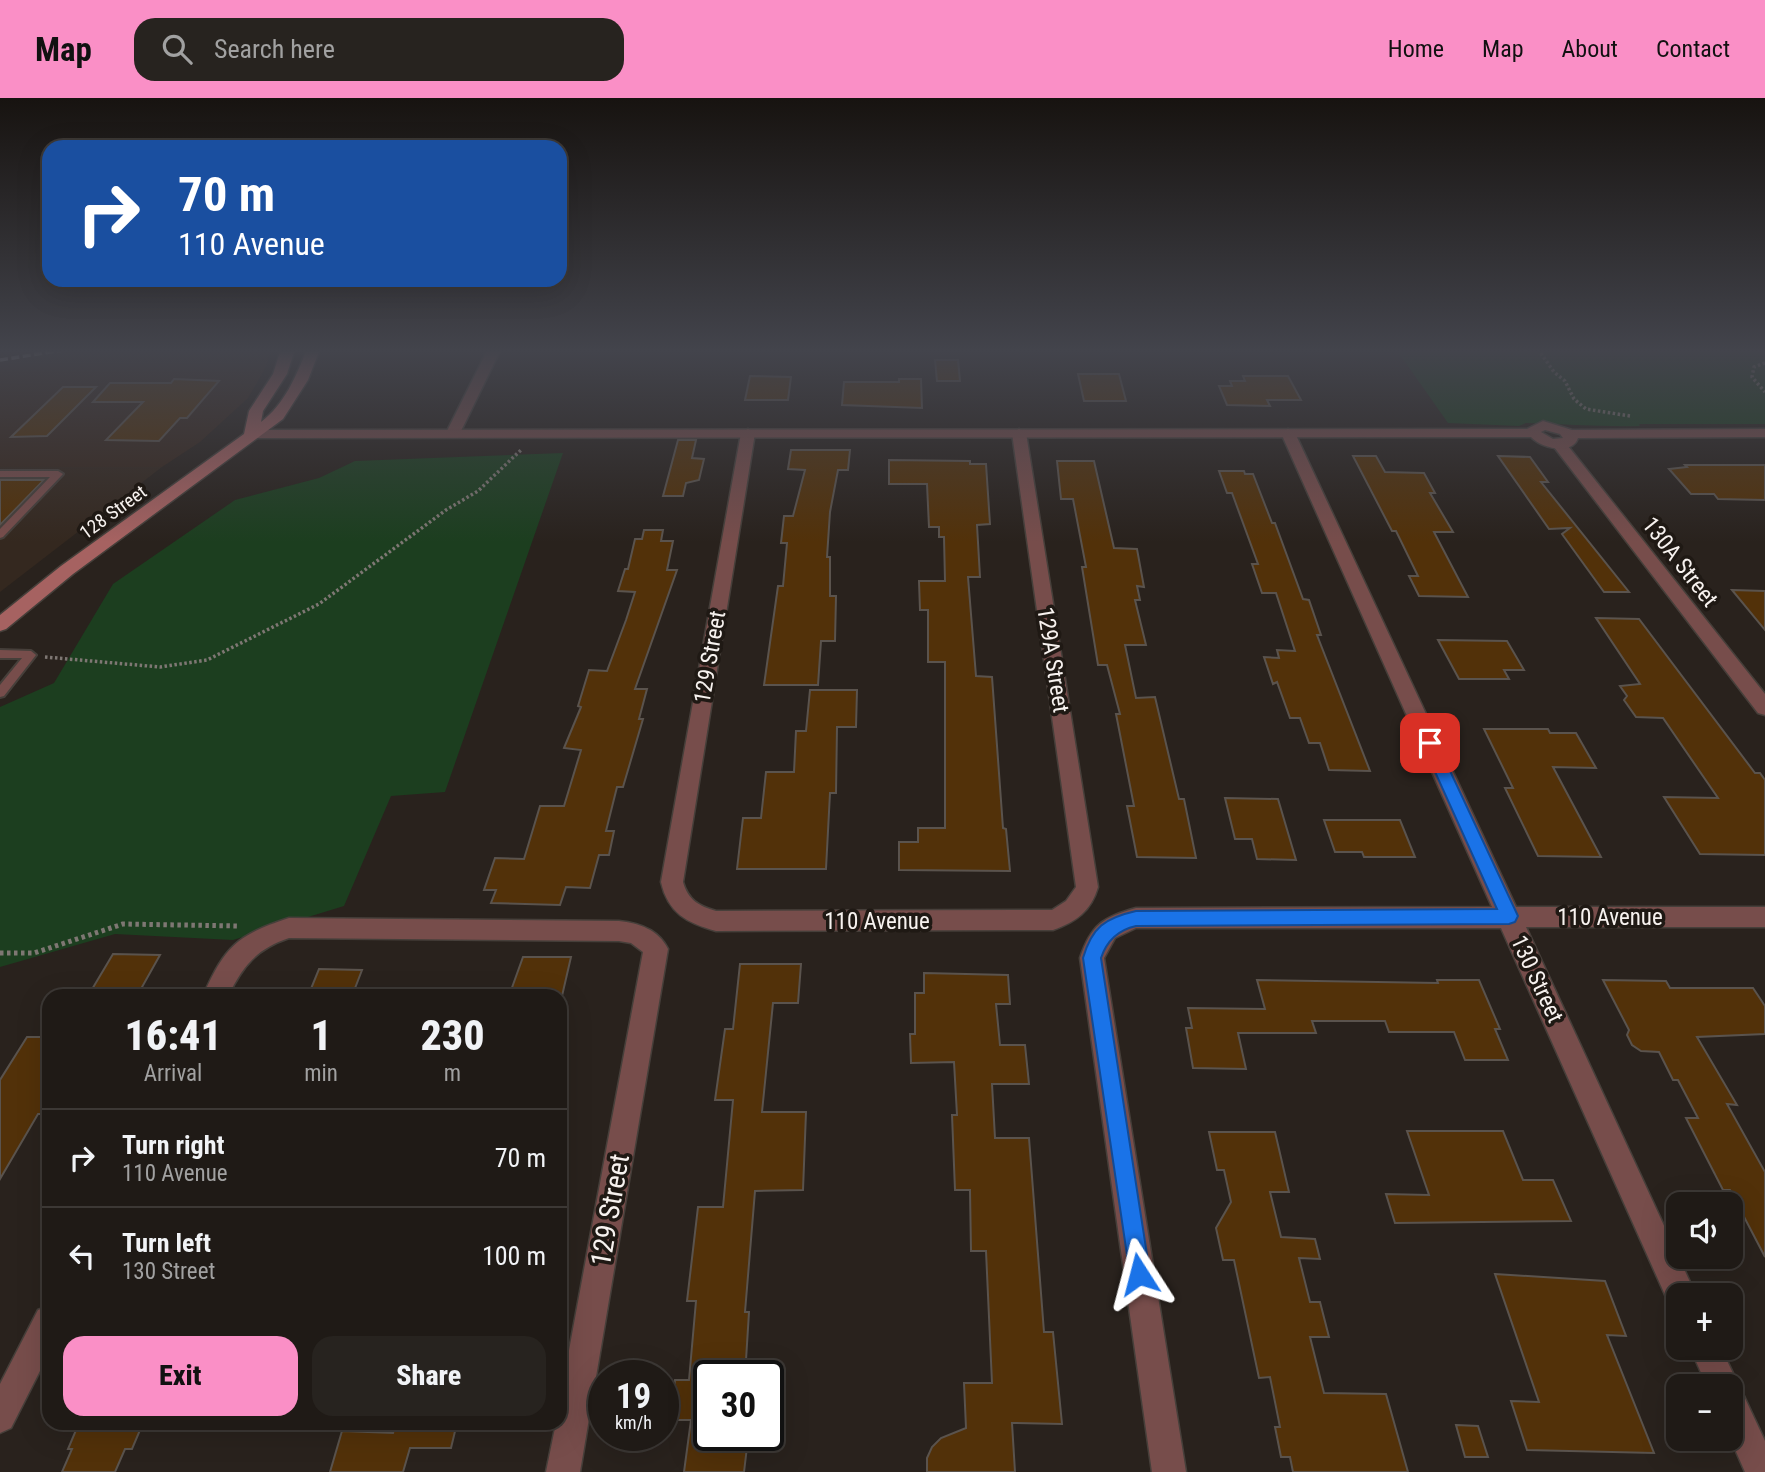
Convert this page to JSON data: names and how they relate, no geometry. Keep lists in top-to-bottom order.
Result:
{
  "streets": {
    "main road": ["128 Street"],
    "street": [
      "130A Street",
      "129 Street",
      "129A Street",
      "110 Avenue",
      "130 Street"
    ]
  },
  "crossings": [
    ["129 Street", "110 Avenue"],
    ["129A Street", "110 Avenue"],
    ["110 Avenue", "130 Street"]
  ],
  "page": {
    "header": "Map",
    "search": "Search here",
    "nav": [
      "Home",
      "Map",
      "About",
      "Contact"
    ],
    "turn": ["70 m", "110 Avenue"],
    "eta": [
      "16:41",
      "Arrival",
      "1",
      "min",
      "230",
      "m"
    ],
    "list": [
      {
        "name": "Turn right",
        "note": "110 Avenue",
        "value": "70 m"
      },
      {
        "name": "Turn left",
        "note": "130 Street",
        "value": "100 m"
      }
    ],
    "map_buttons": ["+", "−"],
    "buttons": ["Exit", "Share"],
    "speed": "19 km/h",
    "limit": "30"
  }
}
